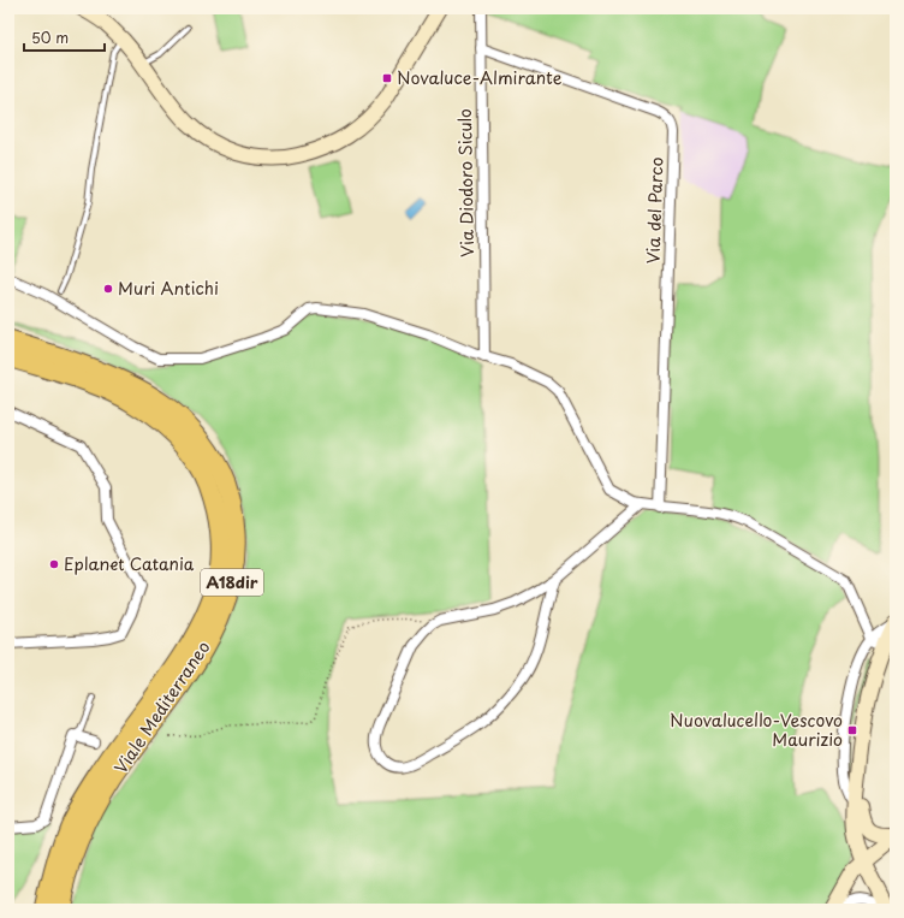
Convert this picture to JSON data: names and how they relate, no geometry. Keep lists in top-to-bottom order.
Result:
{
  "streets": {
    "highway": ["A18dir", "Viale Mediterraneo"],
    "street": ["Via Diodoro Siculo", "Via del Parco"]
  },
  "crossings": [
    ["Via Diodoro Siculo", "Via del Parco"]
  ],
  "places": {
    "transit": ["Novaluce-Almirante", "Nuovalucello-Vescovo Maurizio"],
    "other": ["Muri Antichi", "Eplanet Catania"]
  },
  "scale_bar": "50 m"
}
